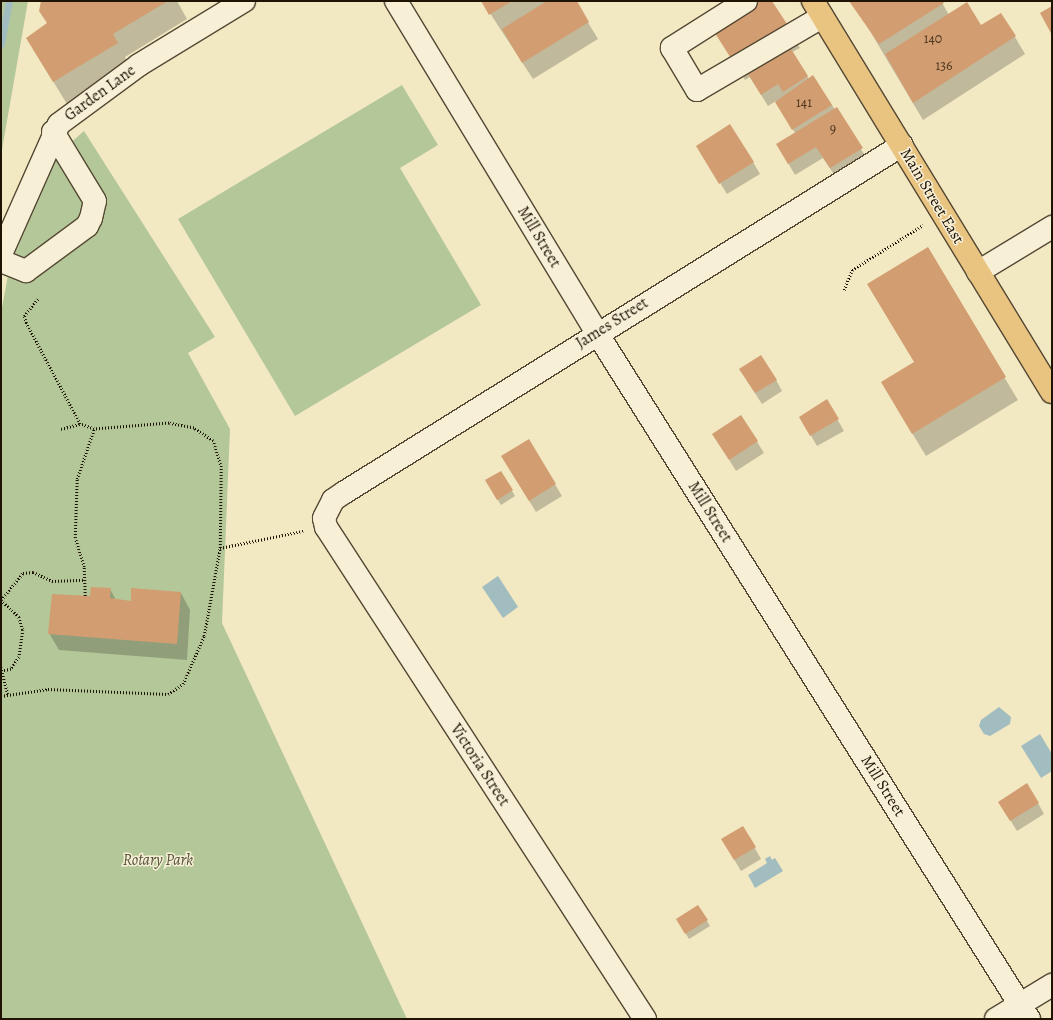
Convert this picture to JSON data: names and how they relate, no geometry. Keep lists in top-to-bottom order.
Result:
{
  "streets": {
    "main road": ["Main Street East"],
    "street": [
      "Garden Lane",
      "Mill Street",
      "James Street",
      "Victoria Street"
    ]
  },
  "crossings": [
    ["Main Street East", "James Street"],
    ["Mill Street", "James Street"],
    ["James Street", "Victoria Street"]
  ],
  "parks": ["Rotary Park"],
  "house_numbers": [
    "140",
    "136",
    "141",
    "9"
  ]
}
